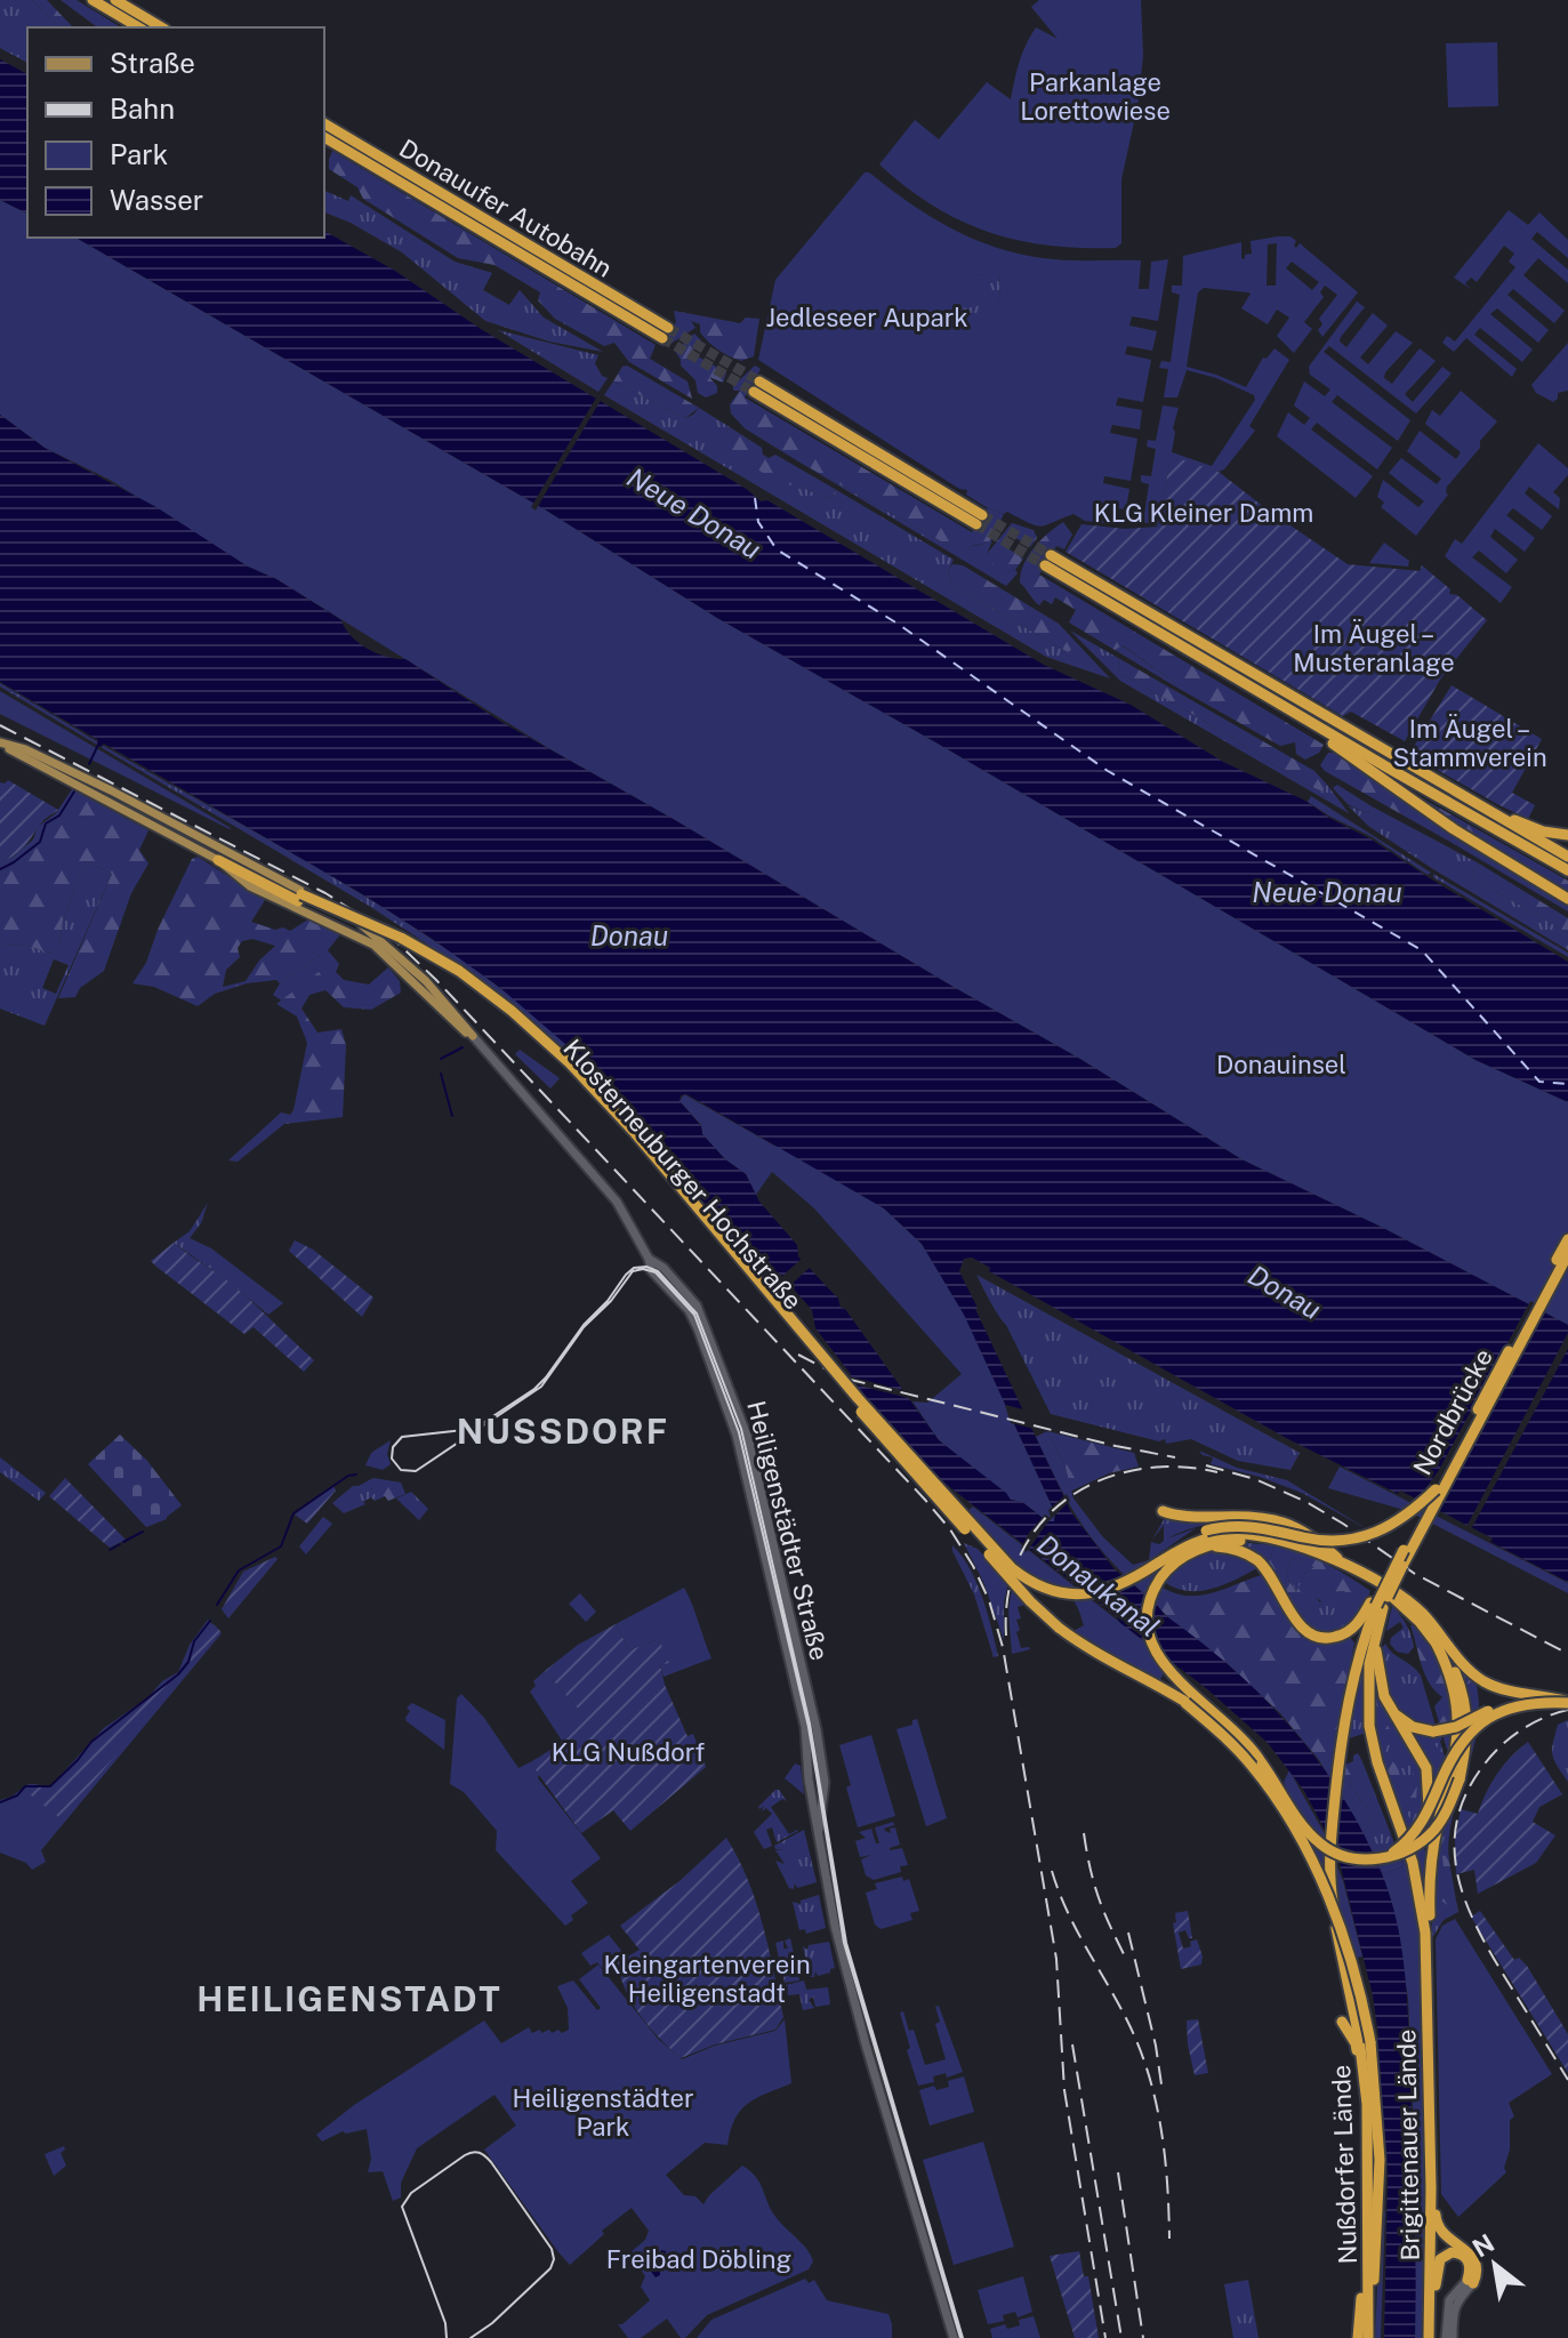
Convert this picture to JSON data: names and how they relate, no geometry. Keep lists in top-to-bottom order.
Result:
{
  "streets": {
    "highway": [
      "Donauufer Autobahn",
      "Klosterneuburger Hochstraße",
      "Nordbrücke",
      "Brigittenauer Lände",
      "Nußdorfer Lände"
    ],
    "main road": ["Heiligenstädter Straße"]
  },
  "crossings": [
    ["Nordbrücke", "Nußdorfer Lände"]
  ],
  "districts": ["NUSSDORF", "HEILIGENSTADT"],
  "water": ["Neue Donau", "Donau", "Donaukanal"],
  "parks": [
    "Parkanlage Lorettowiese",
    "Jedleseer Aupark",
    "KLG Kleiner Damm",
    "Im Äugel – Musteranlage",
    "Im Äugel – Stammverein",
    "Donauinsel",
    "KLG Nußdorf",
    "Kleingartenverein Heiligenstadt",
    "Heiligenstädter Park",
    "Freibad Döbling"
  ],
  "legend": [
    "Straße",
    "Bahn",
    "Park",
    "Wasser"
  ],
  "north": "top left"
}
